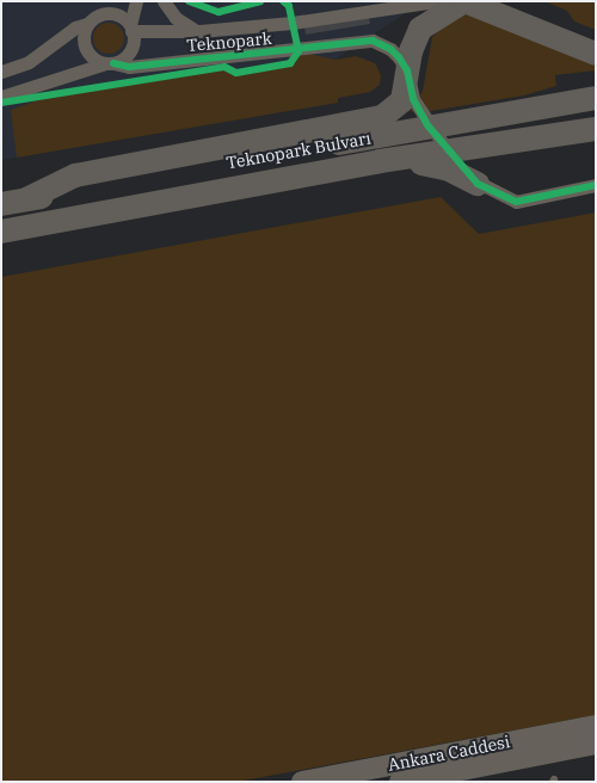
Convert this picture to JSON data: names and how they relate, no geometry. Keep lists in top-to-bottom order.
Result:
{
  "streets": {
    "highway": ["Teknopark Bulvarı"],
    "main road": ["Ankara Caddesi"],
    "street": ["Teknopark"]
  }
}
